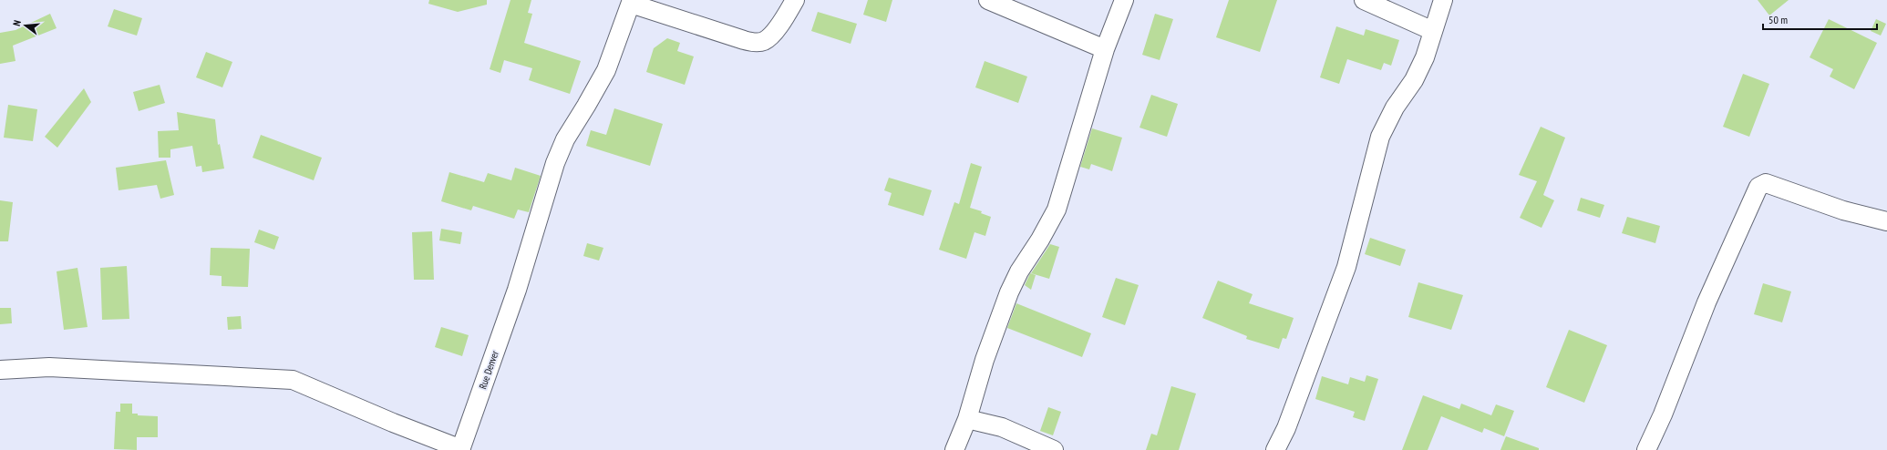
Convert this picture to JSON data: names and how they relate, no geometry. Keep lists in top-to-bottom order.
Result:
{
  "streets": {
    "street": ["Rue Denver"]
  },
  "scale_bar": "50 m",
  "north": "left"
}
